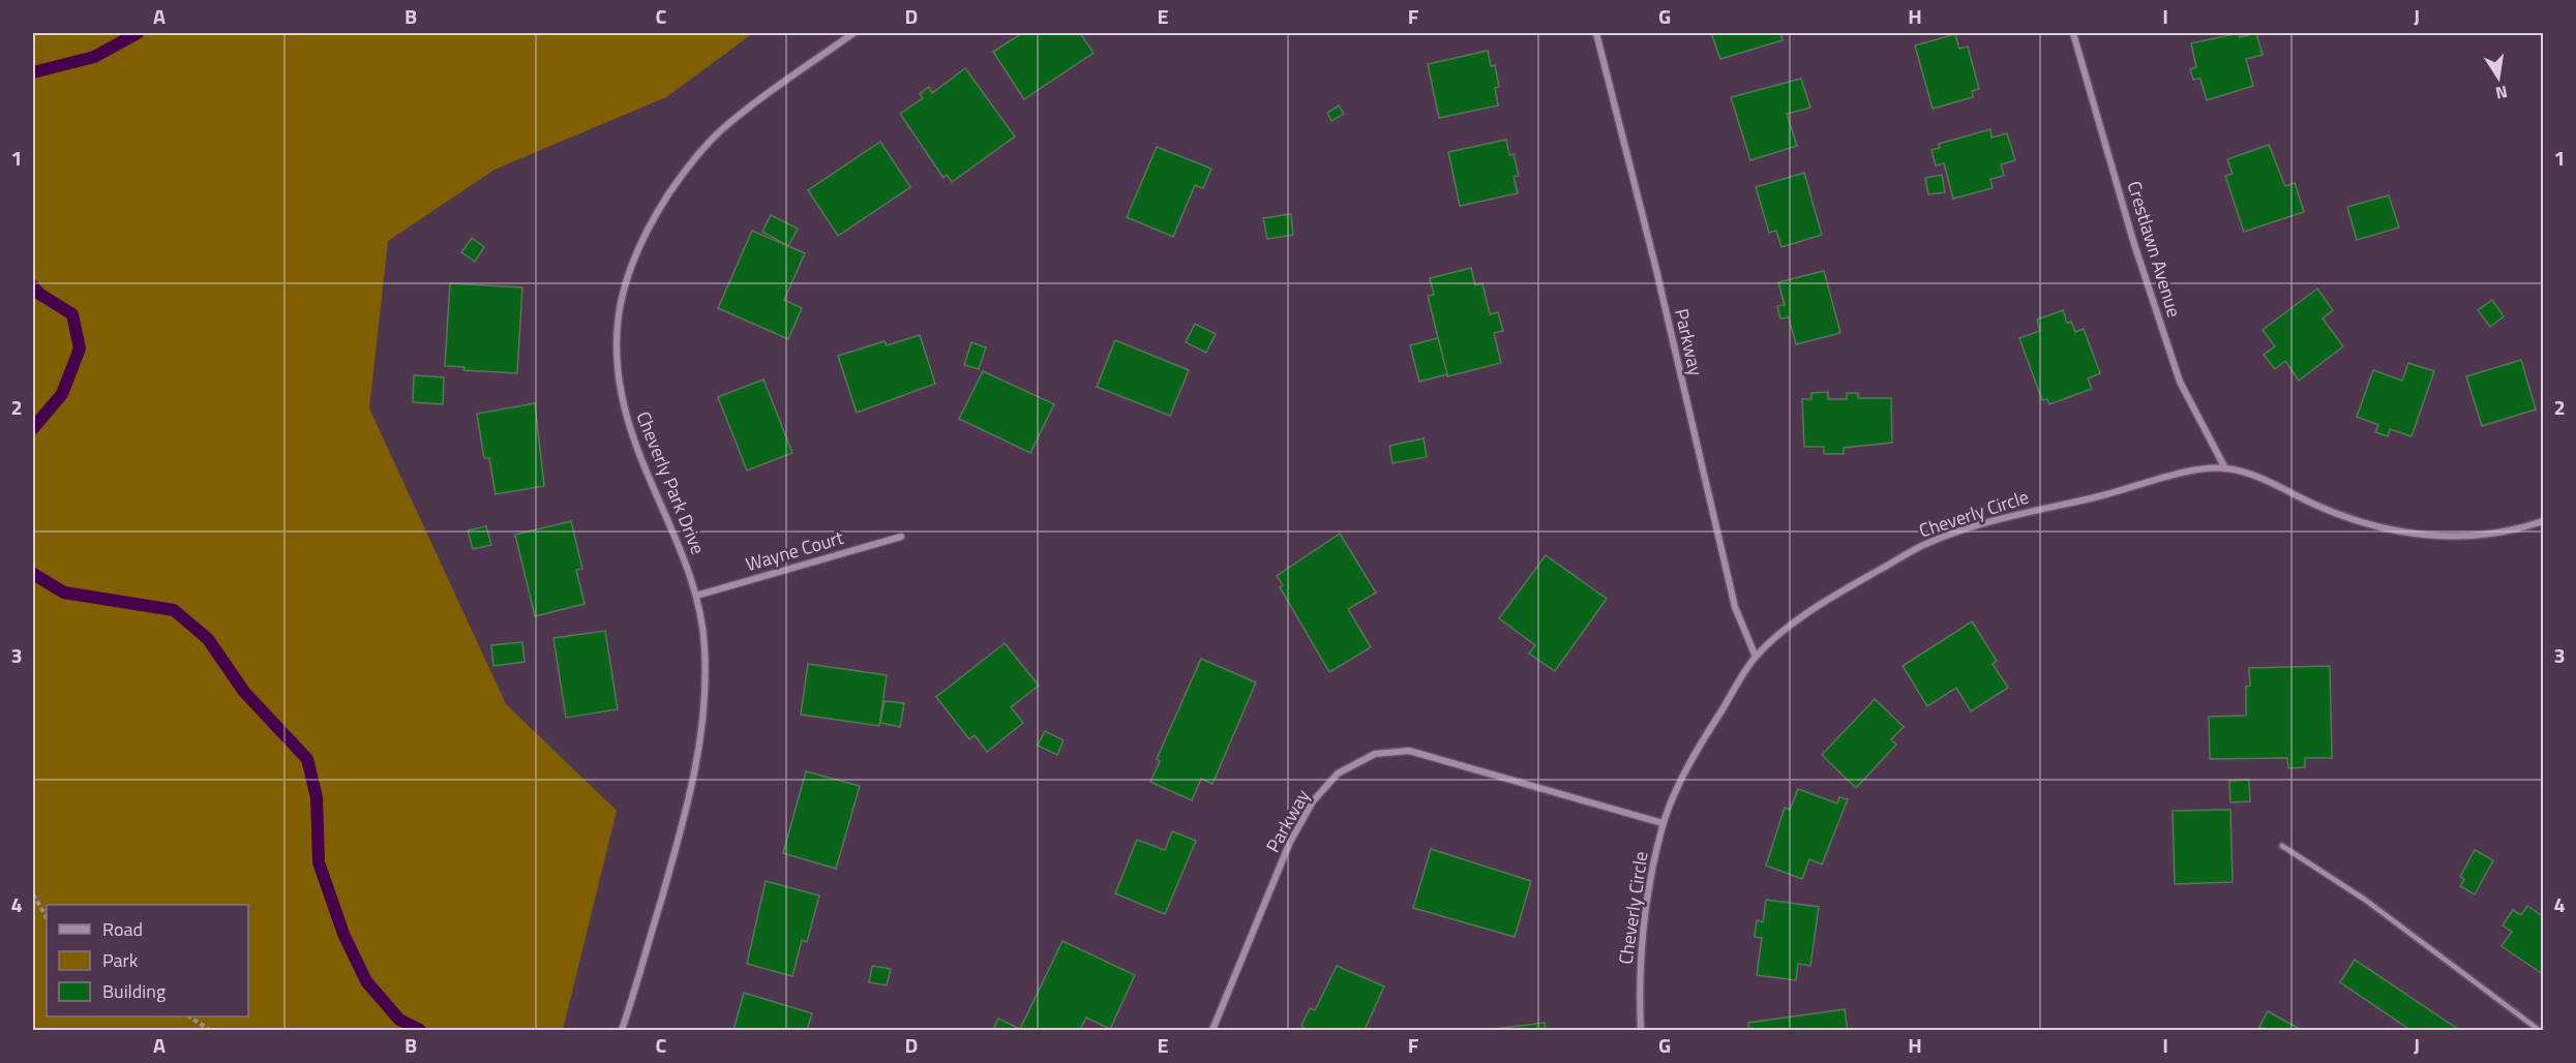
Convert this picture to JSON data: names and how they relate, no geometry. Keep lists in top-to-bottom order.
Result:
{
  "streets": {
    "street": [
      "Crestlawn Avenue",
      "Parkway",
      "Cheverly Park Drive",
      "Cheverly Circle",
      "Wayne Court"
    ]
  },
  "crossings": [
    ["Crestlawn Avenue", "Cheverly Circle"],
    ["Parkway", "Cheverly Circle"],
    ["Cheverly Park Drive", "Wayne Court"]
  ],
  "legend": ["Road", "Park", "Building"],
  "north": "bottom",
  "grid": {
    "columns": [
      "A",
      "B",
      "C",
      "D",
      "E",
      "F",
      "G",
      "H",
      "I",
      "J"
    ],
    "rows": [
      "1",
      "2",
      "3",
      "4"
    ]
  }
}
